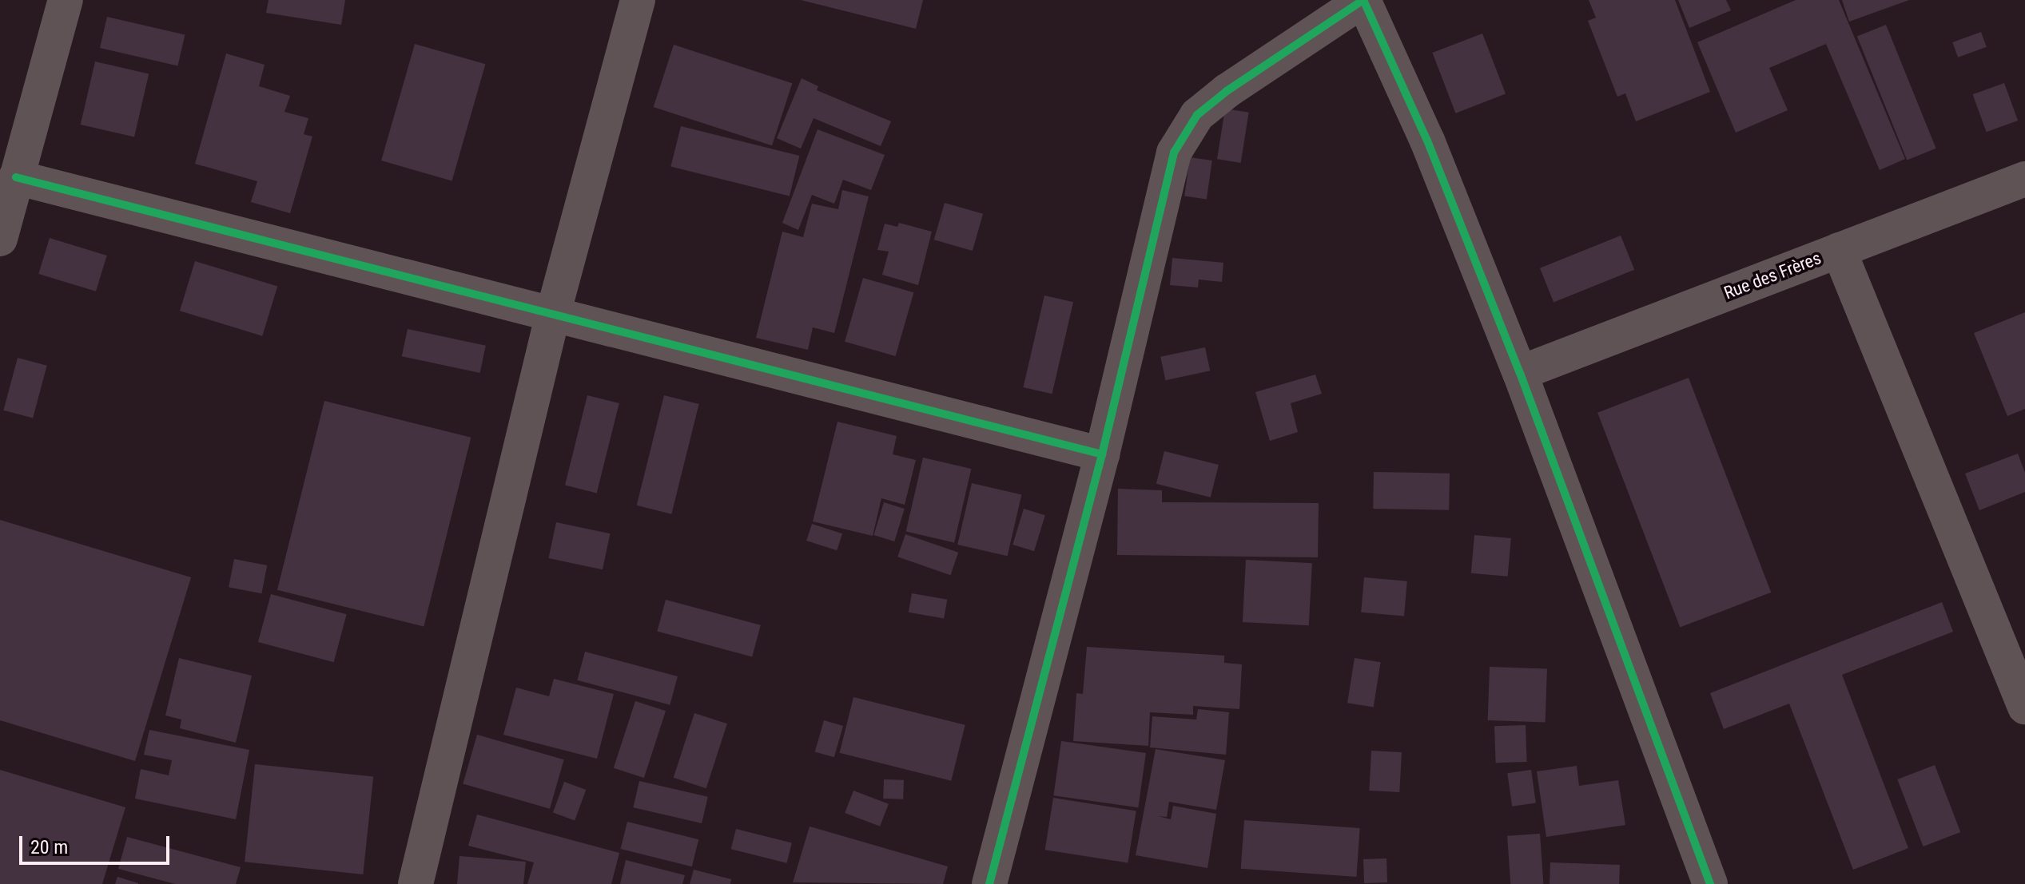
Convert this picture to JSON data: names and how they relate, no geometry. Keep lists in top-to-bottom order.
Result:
{
  "streets": {
    "street": ["Rue des Frères"]
  },
  "scale_bar": "20 m"
}
